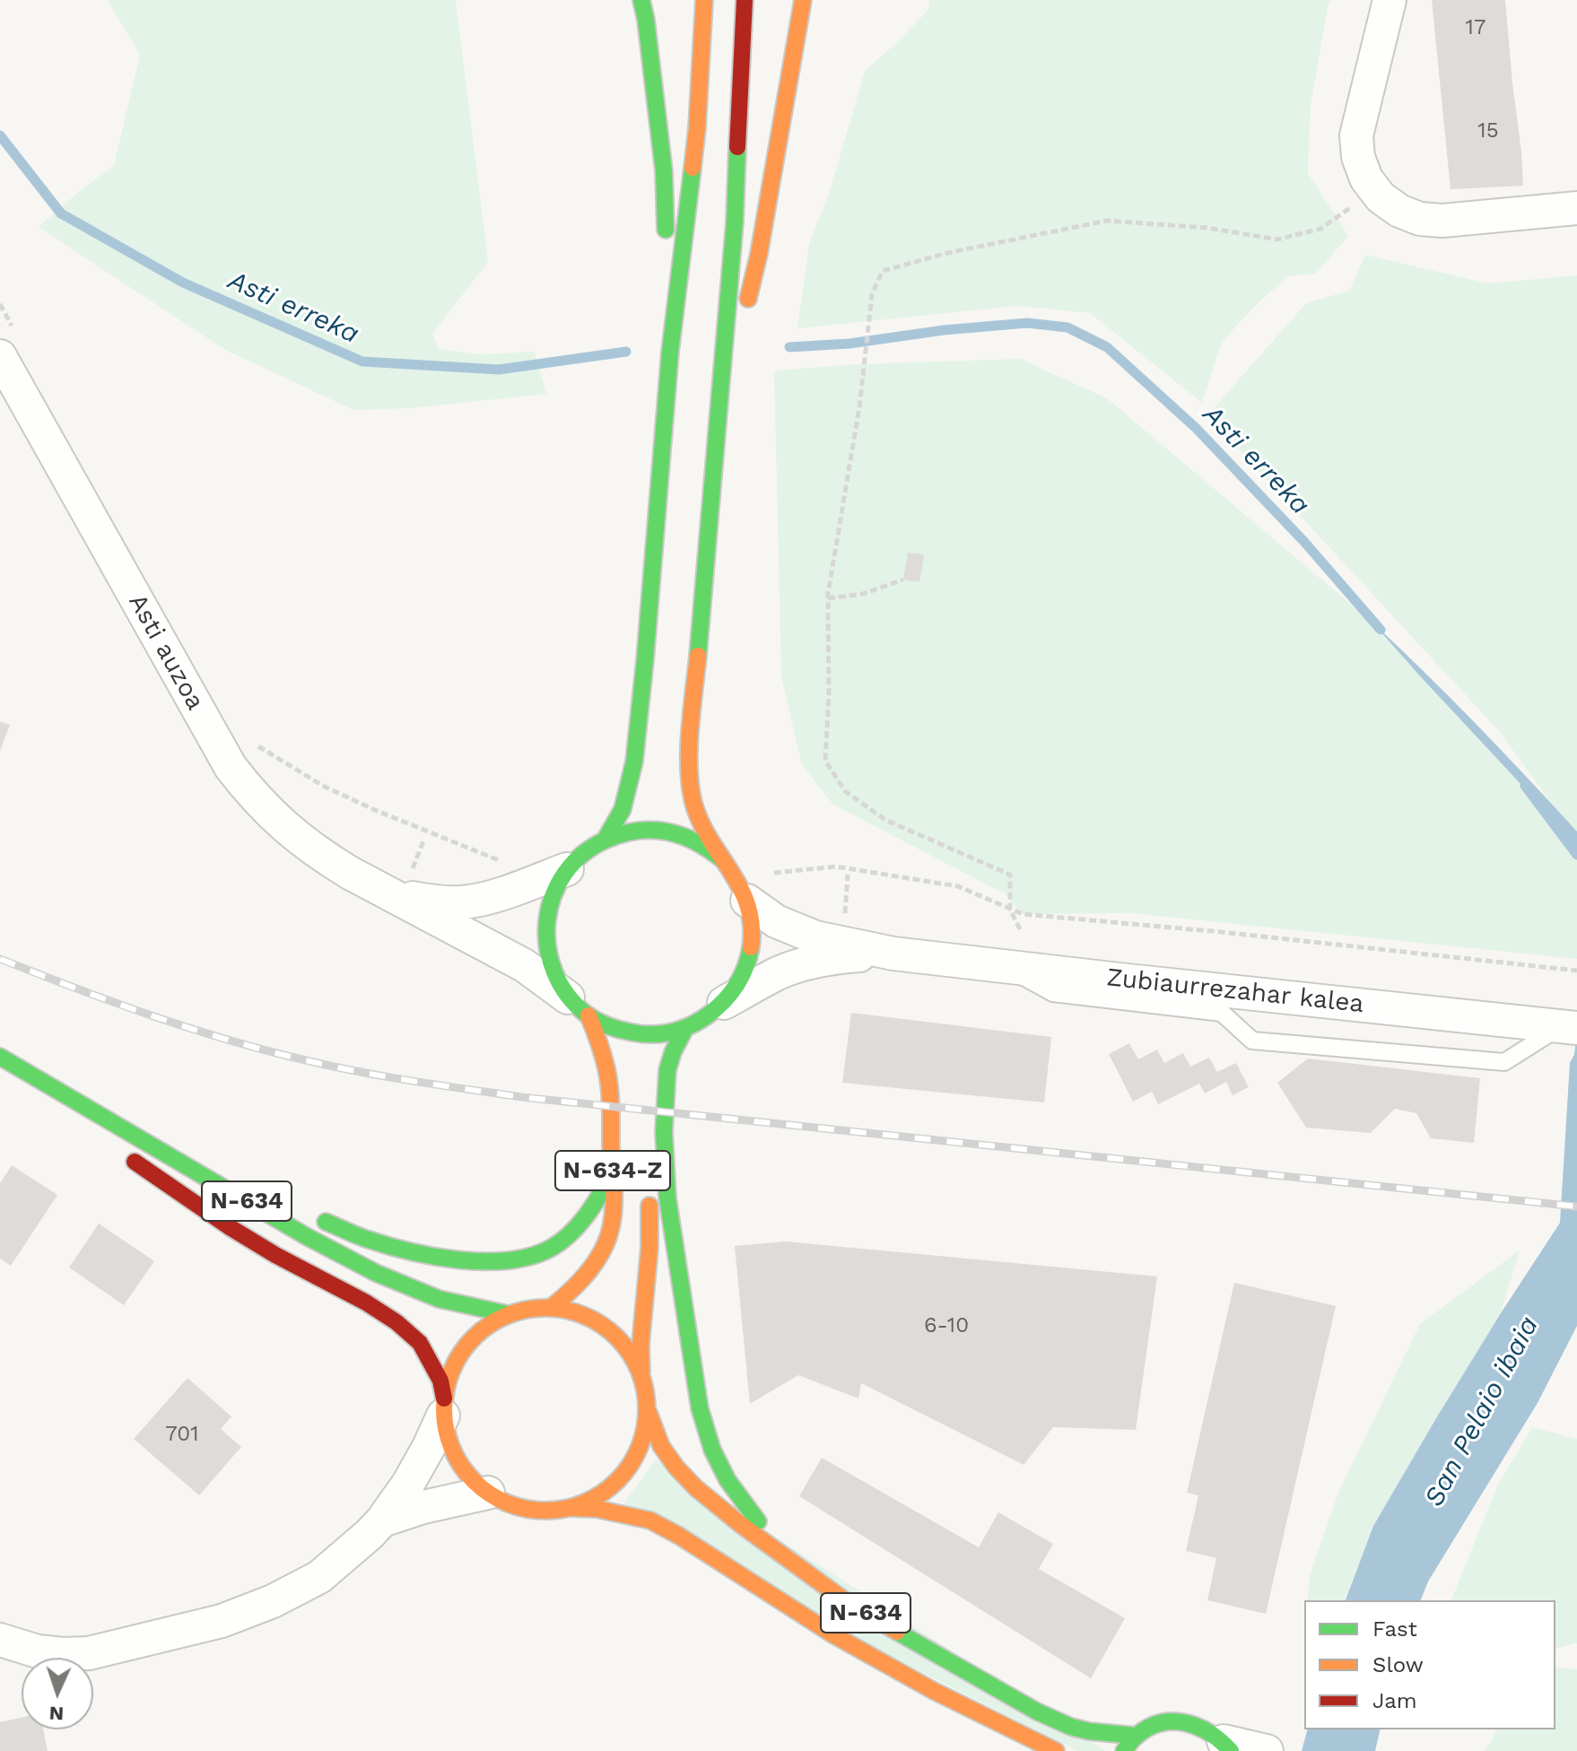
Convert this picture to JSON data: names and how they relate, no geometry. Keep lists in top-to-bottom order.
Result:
{
  "streets": {
    "highway": ["N-634-Z", "N-634"],
    "street": ["Asti auzoa", "Zubiaurrezahar kalea"]
  },
  "crossings": [
    ["Asti auzoa", "Zubiaurrezahar kalea"],
    ["Asti auzoa", "N-634-Z"],
    ["Zubiaurrezahar kalea", "N-634-Z"],
    ["N-634-Z", "N-634"]
  ],
  "water": ["Asti erreka", "San Pelaio ibaia"],
  "house_numbers": [
    "17",
    "15",
    "6-10",
    "701"
  ],
  "legend": ["Fast", "Slow", "Jam"],
  "north": "bottom"
}
